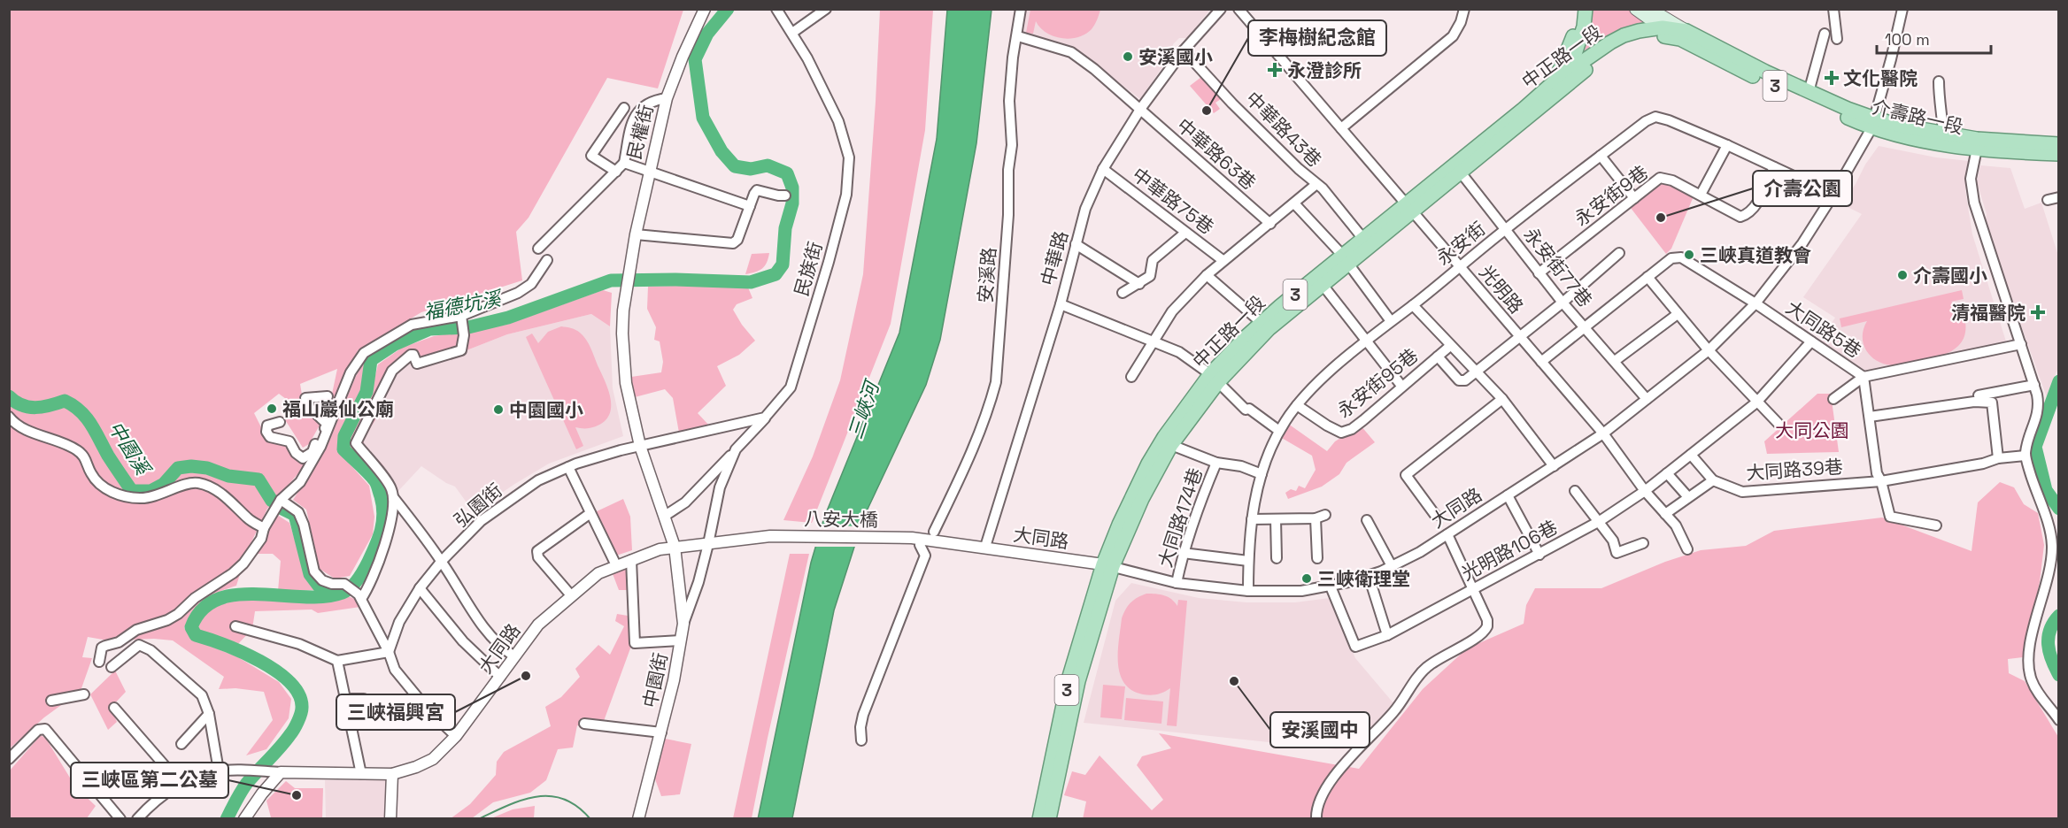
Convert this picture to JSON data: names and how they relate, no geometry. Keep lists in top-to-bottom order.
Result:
{
  "streets": {
    "main road": ["中正路一段", "3", "介壽路一段"],
    "street": [
      "中華路43巷",
      "民權街",
      "中華路63巷",
      "永安街9巷",
      "中華路75巷",
      "永安街",
      "中華路",
      "永安街77巷",
      "民族街",
      "安溪路",
      "光明路",
      "大同路5巷",
      "永安街95巷",
      "大同路39巷",
      "弘園街",
      "大同路",
      "大同路174巷",
      "八安大橋",
      "光明路106巷",
      "中園街"
    ]
  },
  "crossings": [
    ["中正路一段", "介壽路一段"],
    ["中正路一段", "中華路43巷"],
    ["中正路一段", "永安街77巷"],
    ["中正路一段", "光明路"],
    ["中正路一段", "大同路"],
    ["介壽路一段", "大同路"],
    ["中華路43巷", "中華路"],
    ["民權街", "弘園街"],
    ["中華路63巷", "中華路"],
    ["中華路63巷", "安溪路"],
    ["永安街9巷", "永安街"],
    ["永安街9巷", "永安街77巷"],
    ["中華路75巷", "中華路"],
    ["永安街", "永安街77巷"],
    ["永安街", "光明路"],
    ["永安街", "永安街95巷"],
    ["永安街", "大同路"],
    ["中華路", "大同路"],
    ["永安街77巷", "大同路5巷"],
    ["永安街77巷", "大同路"],
    ["光明路", "大同路5巷"],
    ["光明路", "大同路"],
    ["光明路", "光明路106巷"],
    ["大同路5巷", "大同路39巷"],
    ["大同路5巷", "大同路"],
    ["大同路5巷", "光明路106巷"],
    ["大同路39巷", "光明路106巷"],
    ["大同路", "大同路174巷"],
    ["大同路", "八安大橋"],
    ["大同路", "光明路106巷"],
    ["大同路", "中園街"]
  ],
  "water": ["福德坑溪", "三峽河", "中園溪"],
  "parks": ["大同公園"],
  "places": {
    "other": [
      "安溪國小",
      "李梅樹紀念館",
      "介壽公園",
      "三峽真道教會",
      "介壽國小",
      "福山巖仙公廟",
      "中園國小",
      "三峽衛理堂",
      "三峽福興宮",
      "安溪國中",
      "三峽區第二公墓"
    ],
    "health": ["永澄診所", "文化醫院", "清福醫院"]
  },
  "scale_bar": "100 m"
}
